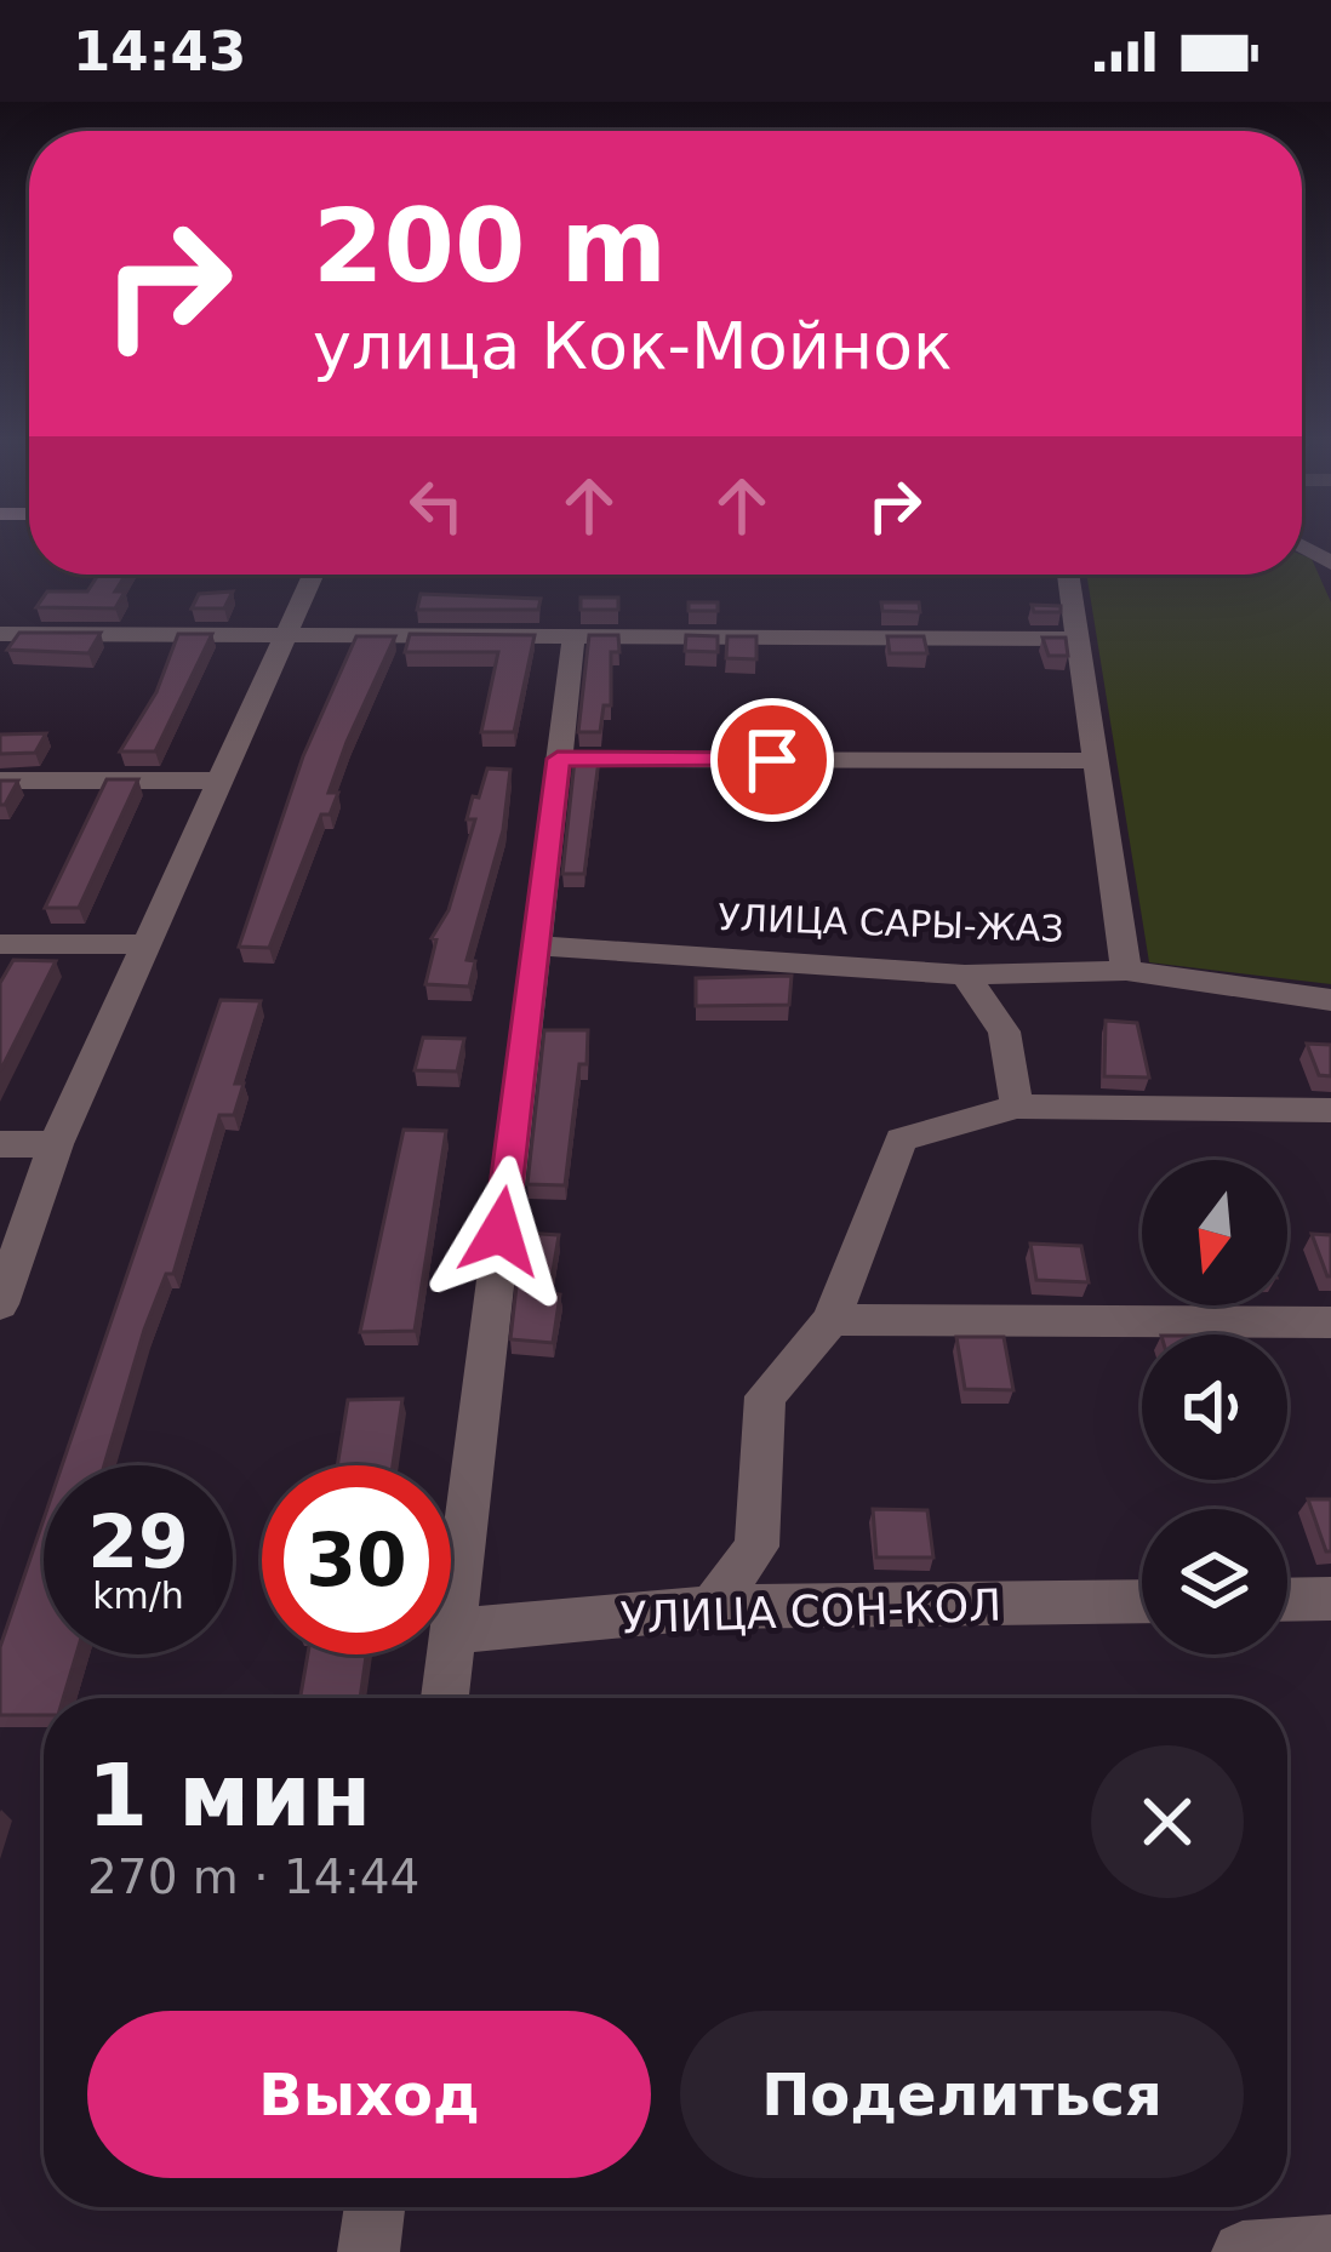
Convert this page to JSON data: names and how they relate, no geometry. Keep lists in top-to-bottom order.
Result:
{
  "streets": {
    "street": ["УЛИЦА САРЫ-ЖАЗ", "УЛИЦА СОН-КОЛ"]
  },
  "north": "bottom",
  "page": {
    "status": "14:43",
    "turn": ["200 m", "улица Кок-Мойнок"],
    "speed": "29 km/h",
    "limit": "30",
    "heading": ["1 мин", "270 m · 14:44"],
    "buttons": ["Выход", "Поделиться"]
  }
}
